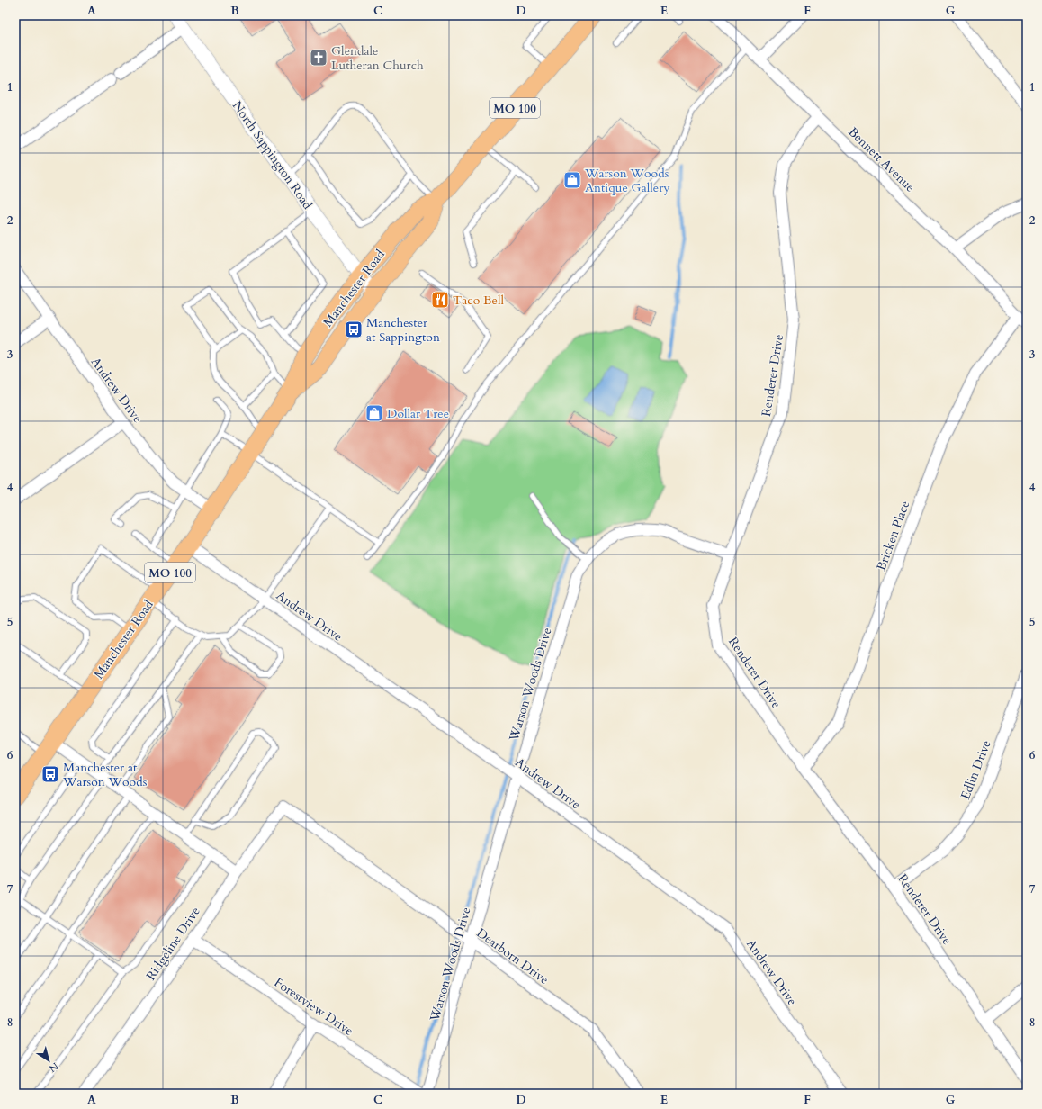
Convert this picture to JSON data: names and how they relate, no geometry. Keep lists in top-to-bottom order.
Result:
{
  "streets": {
    "main road": ["MO 100", "Manchester Road"],
    "street": [
      "North Sappington Road",
      "Bennett Avenue",
      "Renderer Drive",
      "Andrew Drive",
      "Bricken Place",
      "Warson Woods Drive",
      "Edlin Drive",
      "Ridgeline Drive",
      "Dearborn Drive",
      "Forestview Drive"
    ]
  },
  "crossings": [
    ["North Sappington Road", "Manchester Road"],
    ["Bennett Avenue", "Renderer Drive"],
    ["Bennett Avenue", "Bricken Place"],
    ["Manchester Road", "Andrew Drive"],
    ["Renderer Drive", "Bricken Place"],
    ["Renderer Drive", "Warson Woods Drive"],
    ["Renderer Drive", "Edlin Drive"],
    ["Andrew Drive", "Warson Woods Drive"],
    ["Warson Woods Drive", "Dearborn Drive"],
    ["Warson Woods Drive", "Forestview Drive"],
    ["Ridgeline Drive", "Dearborn Drive"],
    ["Ridgeline Drive", "Forestview Drive"]
  ],
  "places": {
    "church": ["Glendale Lutheran Church"],
    "shop": ["Warson Woods Antique Gallery", "Dollar Tree"],
    "restaurant": ["Taco Bell"],
    "bus stop": ["Manchester at Sappington", "Manchester at Warson Woods"]
  },
  "north": "bottom right",
  "grid": {
    "columns": [
      "A",
      "B",
      "C",
      "D",
      "E",
      "F",
      "G"
    ],
    "rows": [
      "1",
      "2",
      "3",
      "4",
      "5",
      "6",
      "7",
      "8"
    ]
  }
}
